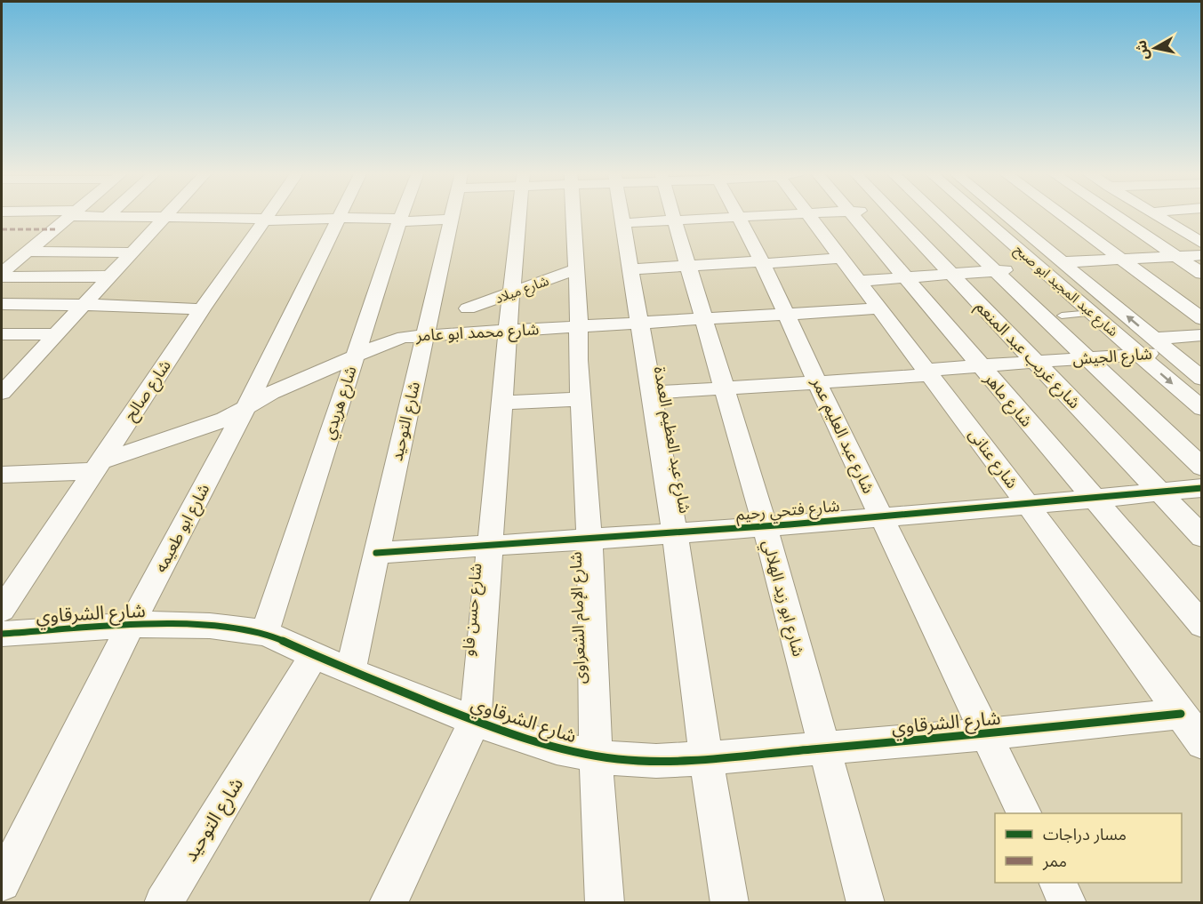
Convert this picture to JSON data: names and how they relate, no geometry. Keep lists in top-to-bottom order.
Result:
{
  "streets": {
    "street": [
      "شارع ميلاد",
      "شارع عبد المجيد ابو صبح",
      "شارع محمد ابو عامر",
      "شارع غريب عبد المنعم",
      "شارع الجيش",
      "شارع صالح",
      "شارع ماهر",
      "شارع هريدي",
      "شارع التوحيد",
      "شارع عبد العليم عمر",
      "شارع عبد العظيم العمدة",
      "شارع عنانى",
      "شارع فتحي رحيم",
      "شارع ابو طعيمه",
      "شارع ابو زيد الهلالي",
      "شارع حسن فاو",
      "شارع الشرقاوي",
      "شارع الإمام الشعراوى"
    ]
  },
  "crossings": [
    ["شارع ميلاد", "شارع حسن فاو"],
    ["شارع ميلاد", "شارع الإمام الشعراوى"],
    ["شارع عبد المجيد ابو صبح", "شارع الجيش"],
    ["شارع محمد ابو عامر", "شارع صالح"],
    ["شارع محمد ابو عامر", "شارع هريدي"],
    ["شارع محمد ابو عامر", "شارع التوحيد"],
    ["شارع محمد ابو عامر", "شارع عبد العليم عمر"],
    ["شارع محمد ابو عامر", "شارع عبد العظيم العمدة"],
    ["شارع محمد ابو عامر", "شارع عنانى"],
    ["شارع محمد ابو عامر", "شارع ابو طعيمه"],
    ["شارع محمد ابو عامر", "شارع ابو زيد الهلالي"],
    ["شارع محمد ابو عامر", "شارع حسن فاو"],
    ["شارع محمد ابو عامر", "شارع الإمام الشعراوى"],
    ["شارع غريب عبد المنعم", "شارع الجيش"],
    ["شارع غريب عبد المنعم", "شارع فتحي رحيم"],
    ["شارع الجيش", "شارع ماهر"],
    ["شارع الجيش", "شارع عبد العليم عمر"],
    ["شارع الجيش", "شارع عبد العظيم العمدة"],
    ["شارع الجيش", "شارع عنانى"],
    ["شارع الجيش", "شارع ابو زيد الهلالي"],
    ["شارع ماهر", "شارع فتحي رحيم"],
    ["شارع هريدي", "شارع الشرقاوي"],
    ["شارع التوحيد", "شارع فتحي رحيم"],
    ["شارع التوحيد", "شارع الشرقاوي"],
    ["شارع عبد العليم عمر", "شارع فتحي رحيم"],
    ["شارع عبد العليم عمر", "شارع الشرقاوي"],
    ["شارع عبد العظيم العمدة", "شارع فتحي رحيم"],
    ["شارع عبد العظيم العمدة", "شارع الشرقاوي"],
    ["شارع عنانى", "شارع فتحي رحيم"],
    ["شارع عنانى", "شارع الشرقاوي"],
    ["شارع فتحي رحيم", "شارع ابو زيد الهلالي"],
    ["شارع فتحي رحيم", "شارع حسن فاو"],
    ["شارع فتحي رحيم", "شارع الإمام الشعراوى"],
    ["شارع ابو طعيمه", "شارع الشرقاوي"],
    ["شارع ابو زيد الهلالي", "شارع الشرقاوي"],
    ["شارع حسن فاو", "شارع الشرقاوي"],
    ["شارع الشرقاوي", "شارع الإمام الشعراوى"]
  ],
  "legend": ["مسار دراجات", "ممر"],
  "north": "left"
}
